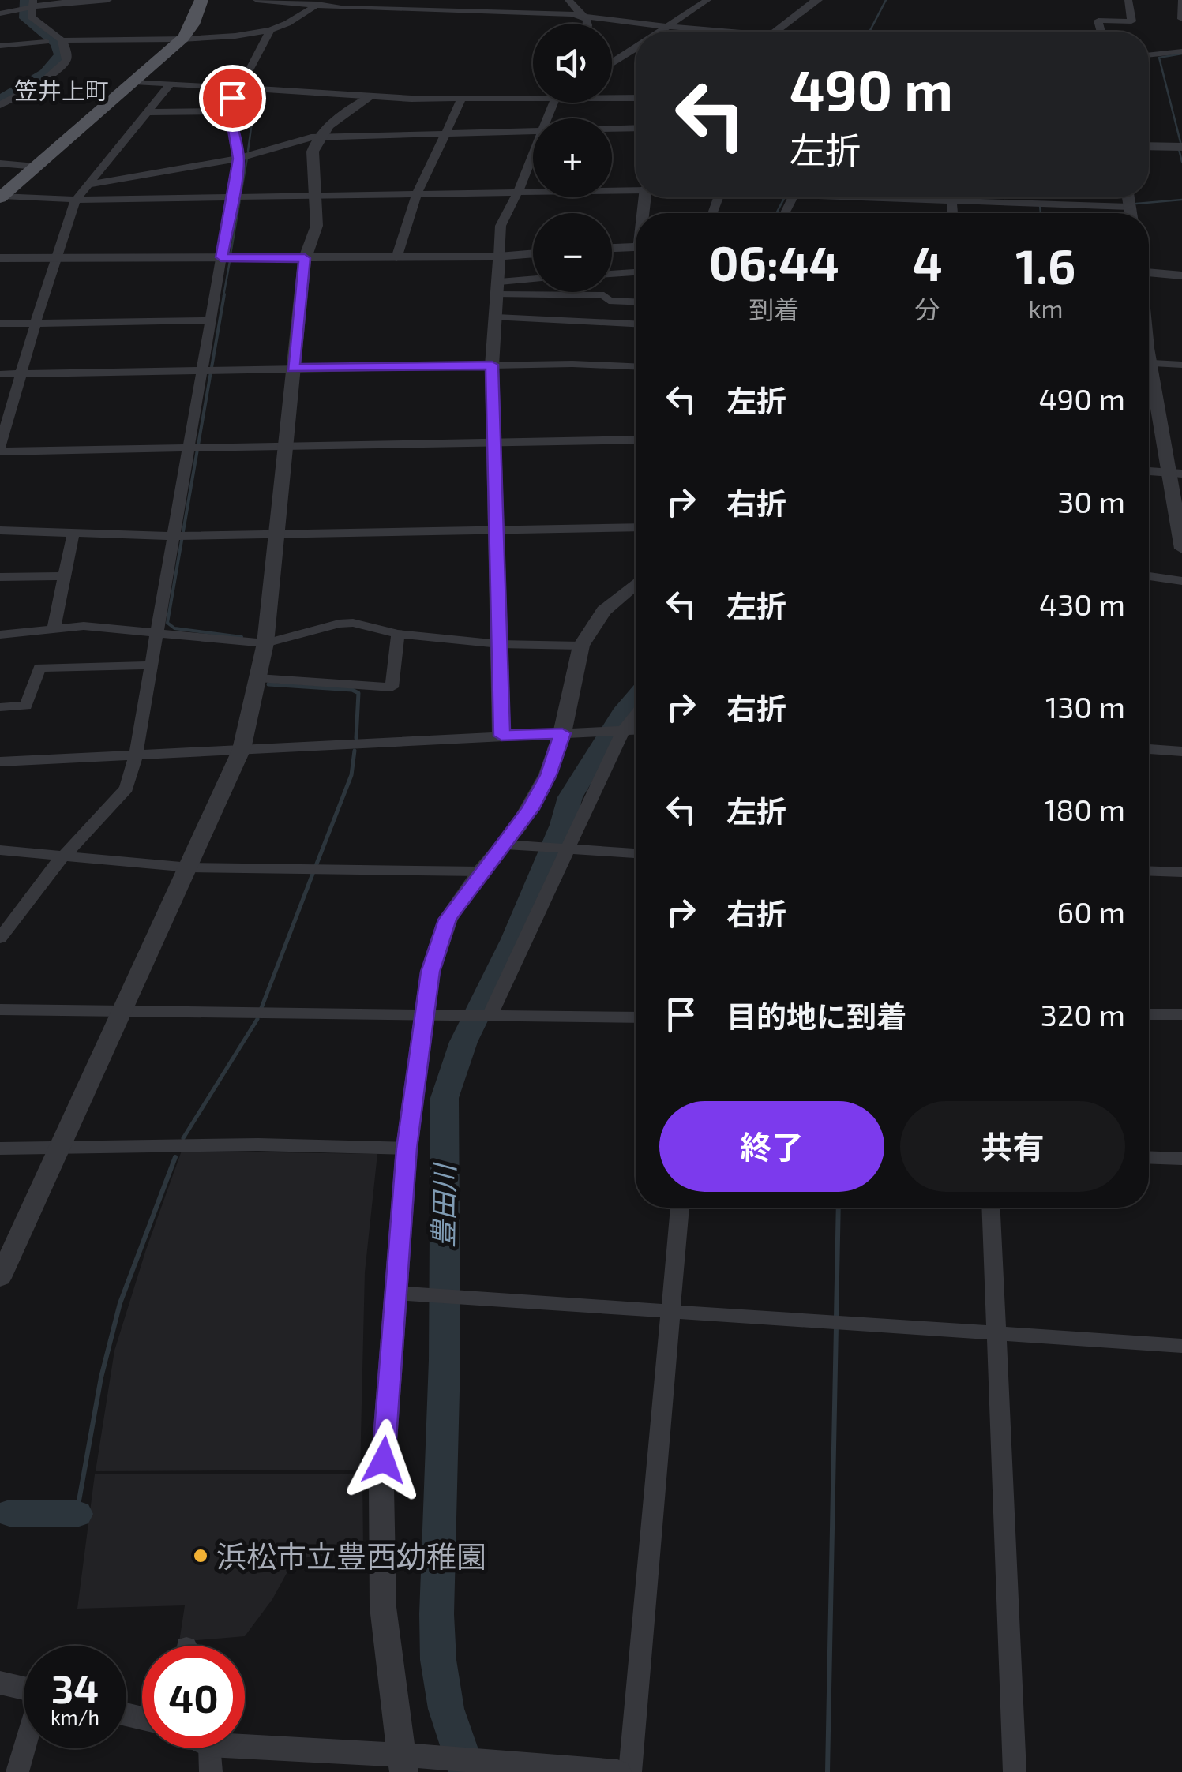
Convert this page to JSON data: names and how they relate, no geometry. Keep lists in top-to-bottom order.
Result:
{
  "districts": ["笠井上町"],
  "water": ["豊田川"],
  "places": ["浜松市立豊西幼稚園"],
  "page": {
    "map_buttons": ["+", "−"],
    "turn": ["490 m", "左折"],
    "eta": [
      "06:44",
      "到着",
      "4",
      "分",
      "1.6",
      "km"
    ],
    "list": [
      {
        "name": "左折",
        "value": "490 m"
      },
      {
        "name": "右折",
        "value": "30 m"
      },
      {
        "name": "左折",
        "value": "430 m"
      },
      {
        "name": "右折",
        "value": "130 m"
      },
      {
        "name": "左折",
        "value": "180 m"
      },
      {
        "name": "右折",
        "value": "60 m"
      },
      {
        "name": "目的地に到着",
        "value": "320 m"
      }
    ],
    "buttons": ["終了", "共有"],
    "speed": "34 km/h",
    "limit": "40"
  }
}
